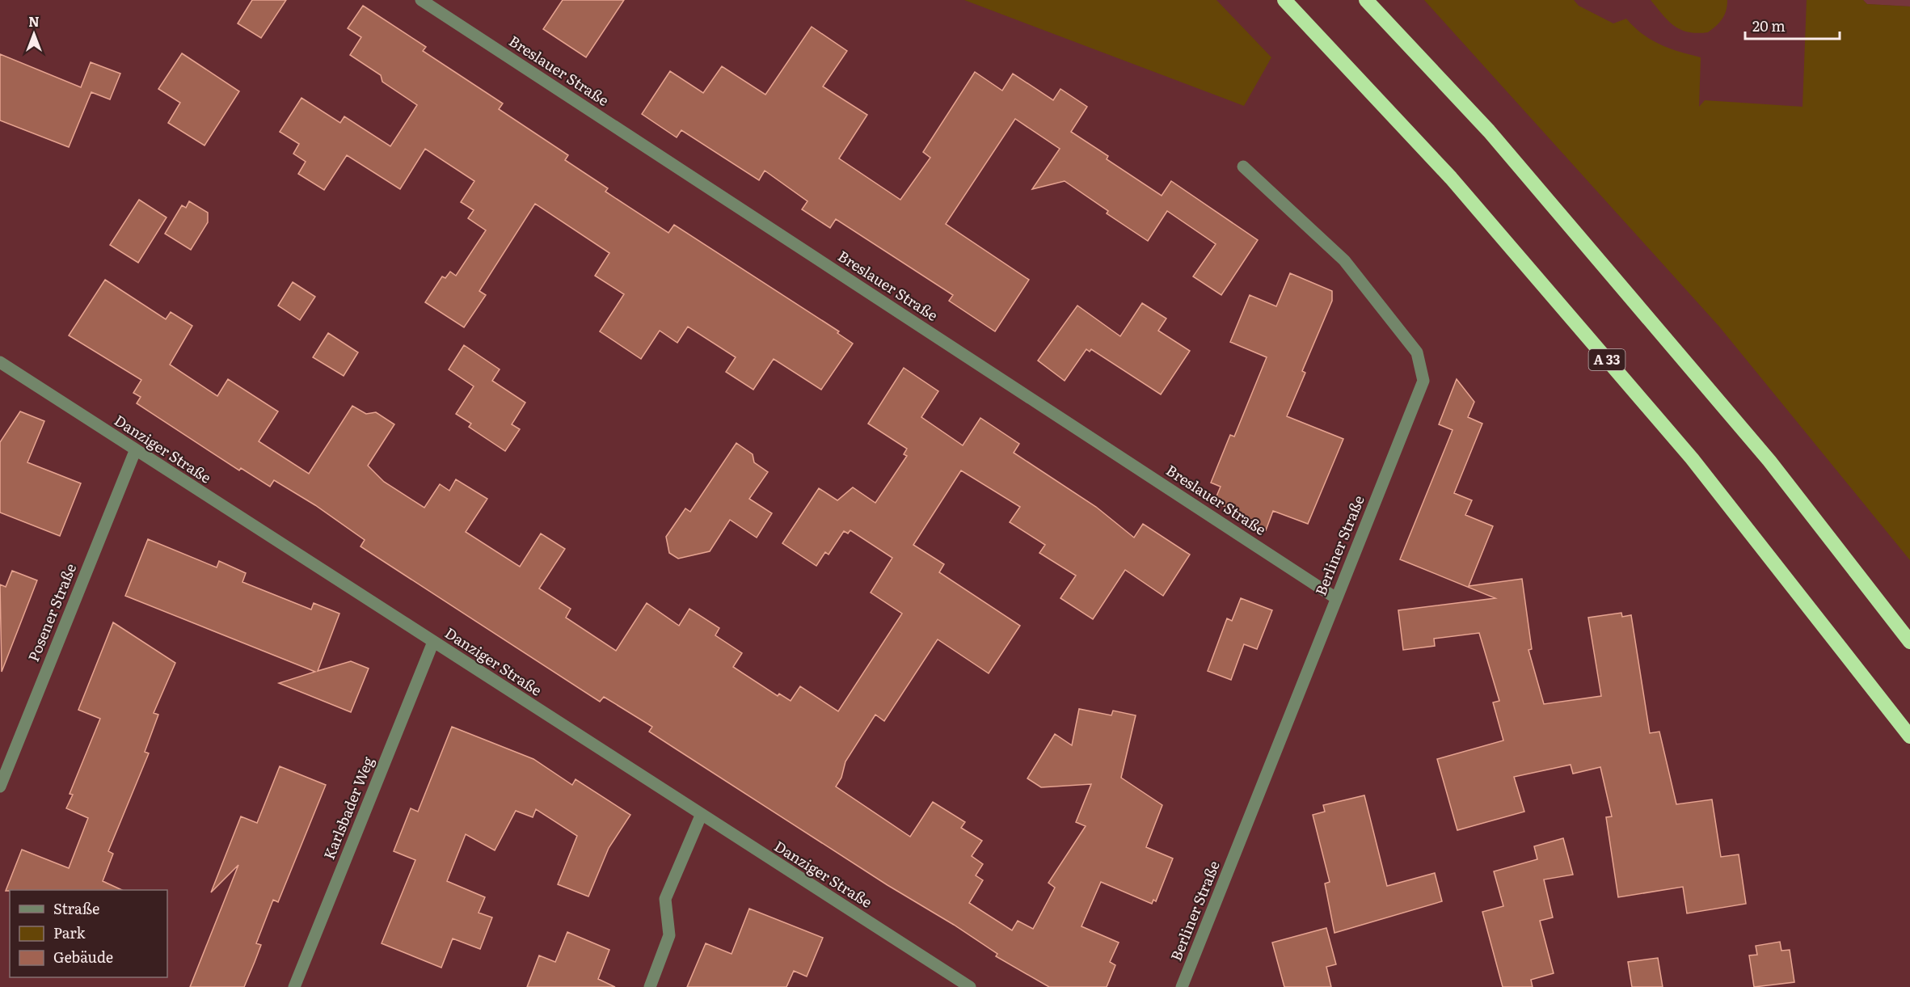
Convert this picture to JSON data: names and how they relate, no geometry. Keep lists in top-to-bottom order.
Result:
{
  "streets": {
    "highway": ["A 33"],
    "street": [
      "Breslauer Straße",
      "Danziger Straße",
      "Berliner Straße",
      "Posener Straße",
      "Karlsbader Weg"
    ]
  },
  "crossings": [
    ["Breslauer Straße", "Berliner Straße"],
    ["Danziger Straße", "Posener Straße"],
    ["Danziger Straße", "Karlsbader Weg"]
  ],
  "legend": ["Straße", "Park", "Gebäude"],
  "scale_bar": "20 m",
  "north": "top"
}
